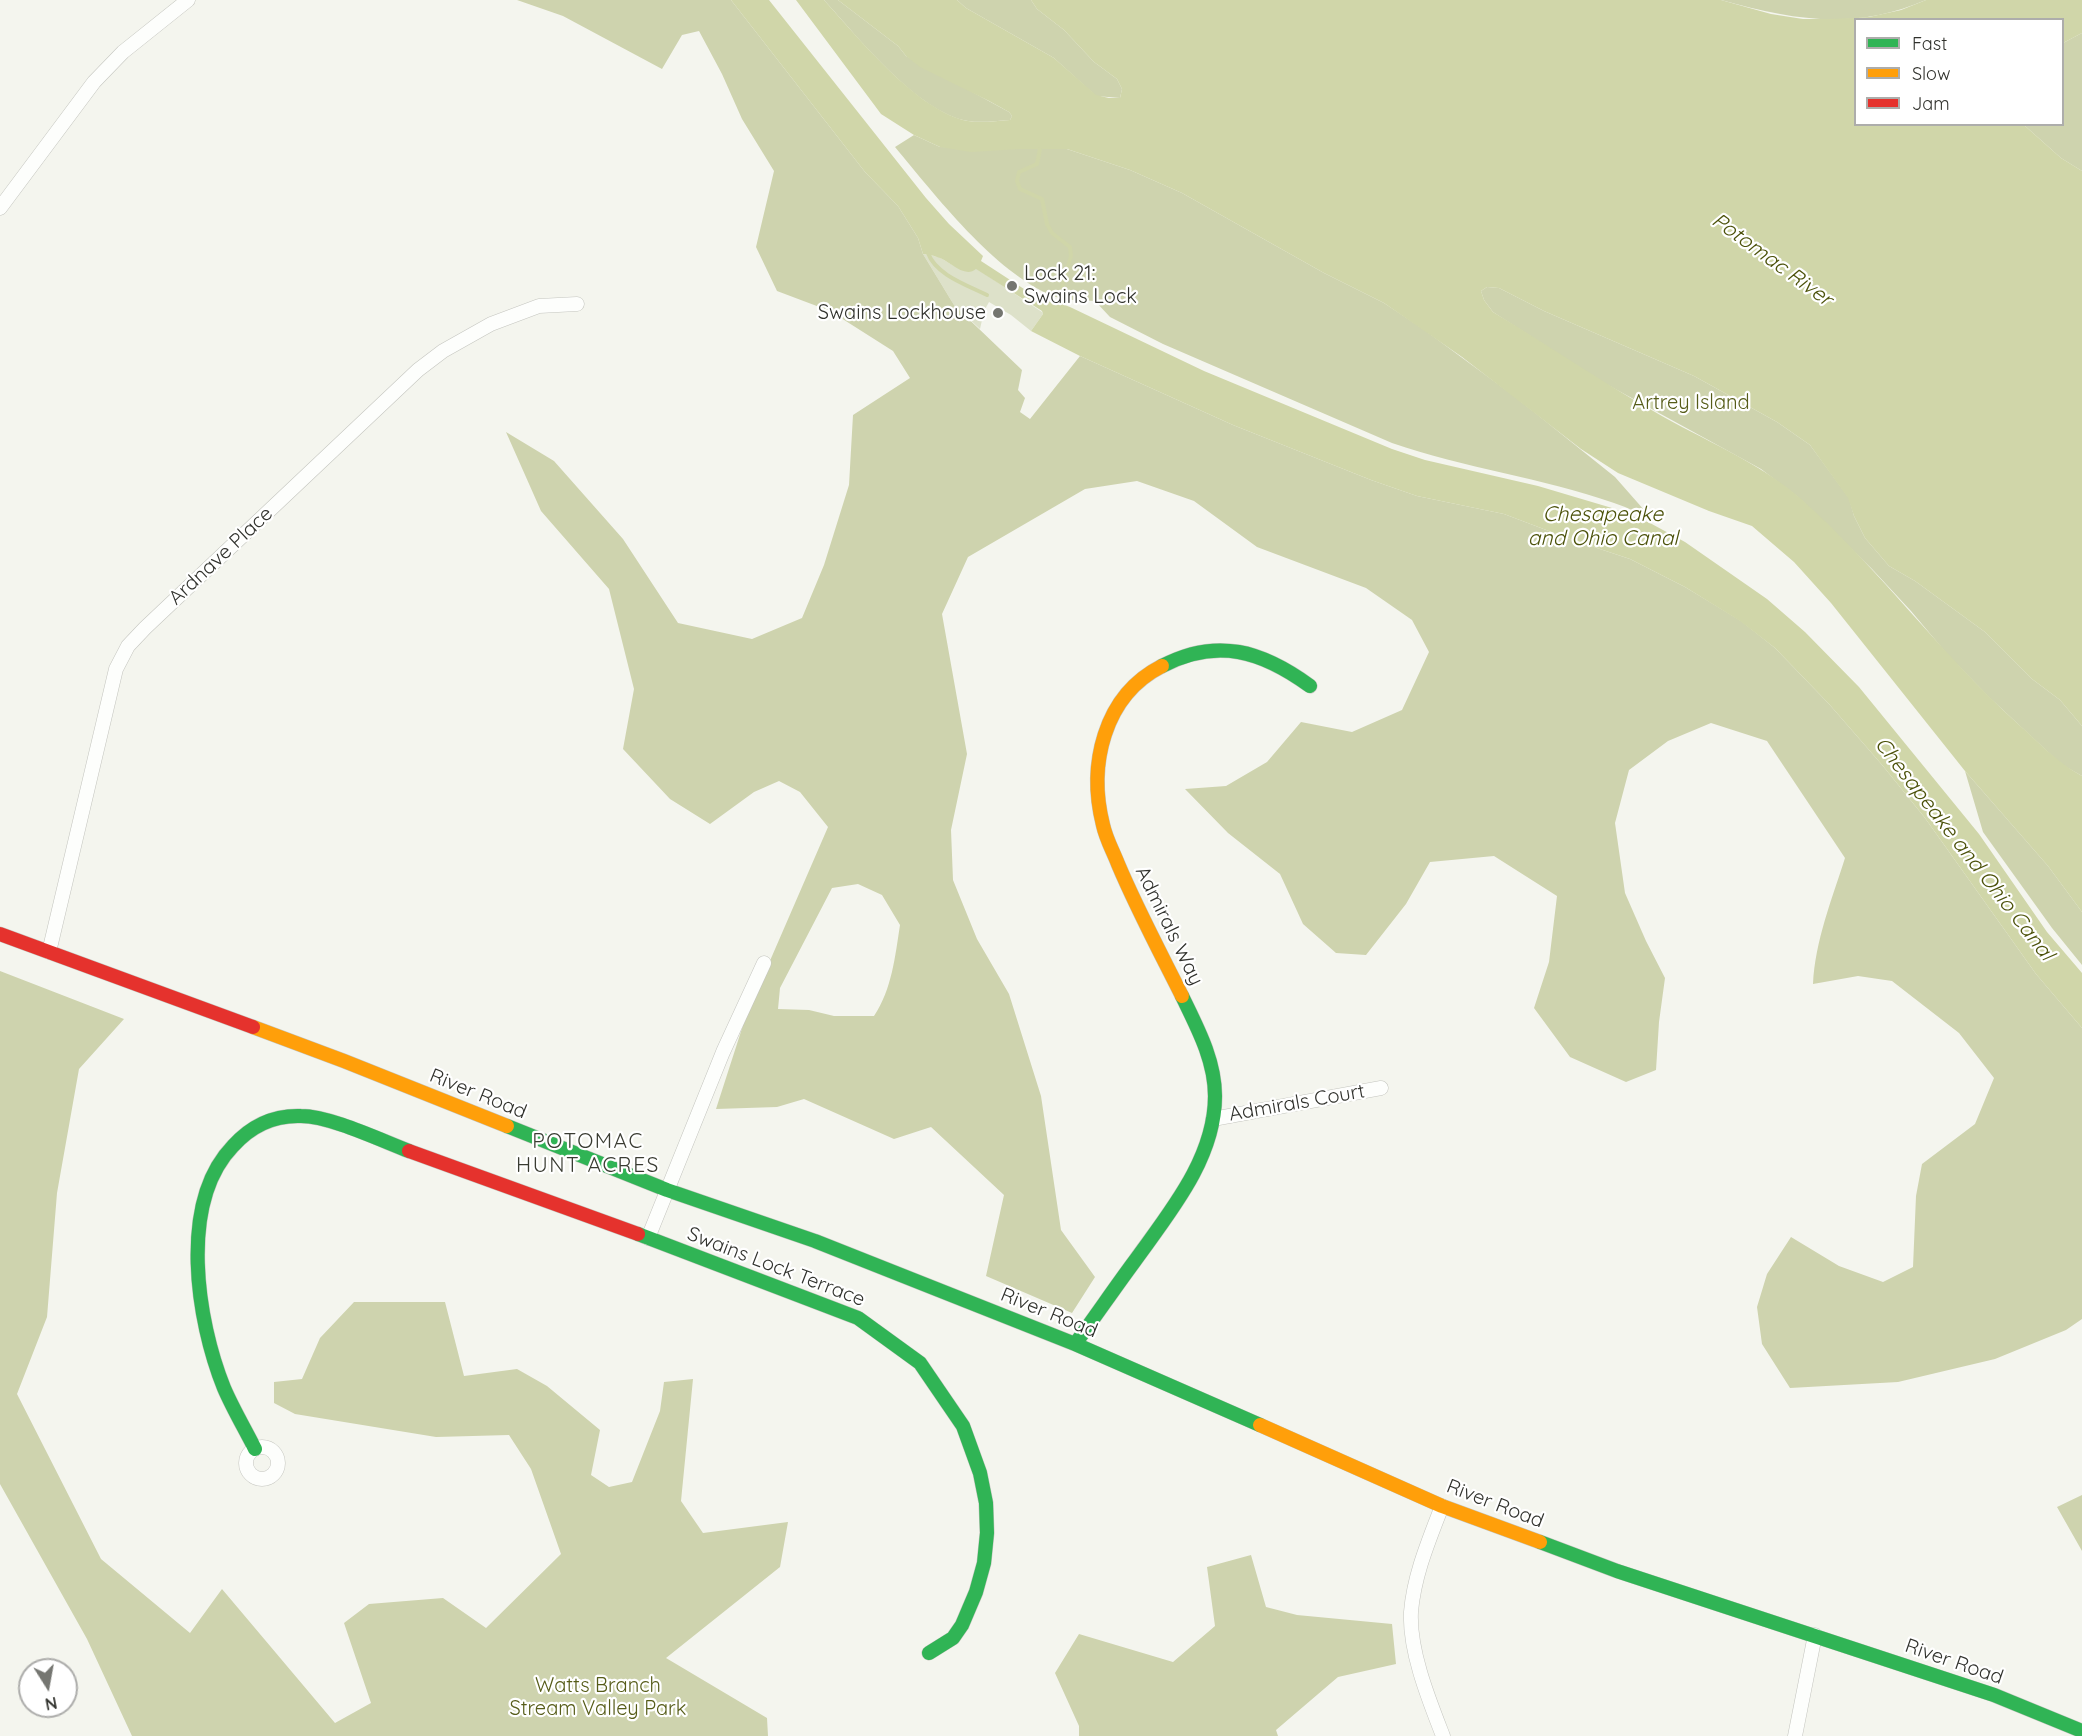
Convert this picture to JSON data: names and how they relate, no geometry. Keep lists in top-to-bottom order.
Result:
{
  "streets": {
    "street": [
      "Ardnave Place",
      "Admirals Way",
      "River Road",
      "Admirals Court",
      "Swains Lock Terrace"
    ]
  },
  "crossings": [
    ["Ardnave Place", "River Road"],
    ["Admirals Way", "River Road"],
    ["Admirals Way", "Admirals Court"]
  ],
  "districts": ["POTOMAC HUNT ACRES"],
  "water": ["Potomac River", "Chesapeake and Ohio Canal"],
  "parks": ["Artrey Island", "Watts Branch Stream Valley Park"],
  "places": ["Lock 21: Swains Lock", "Swains Lockhouse"],
  "legend": ["Fast", "Slow", "Jam"],
  "north": "bottom"
}
